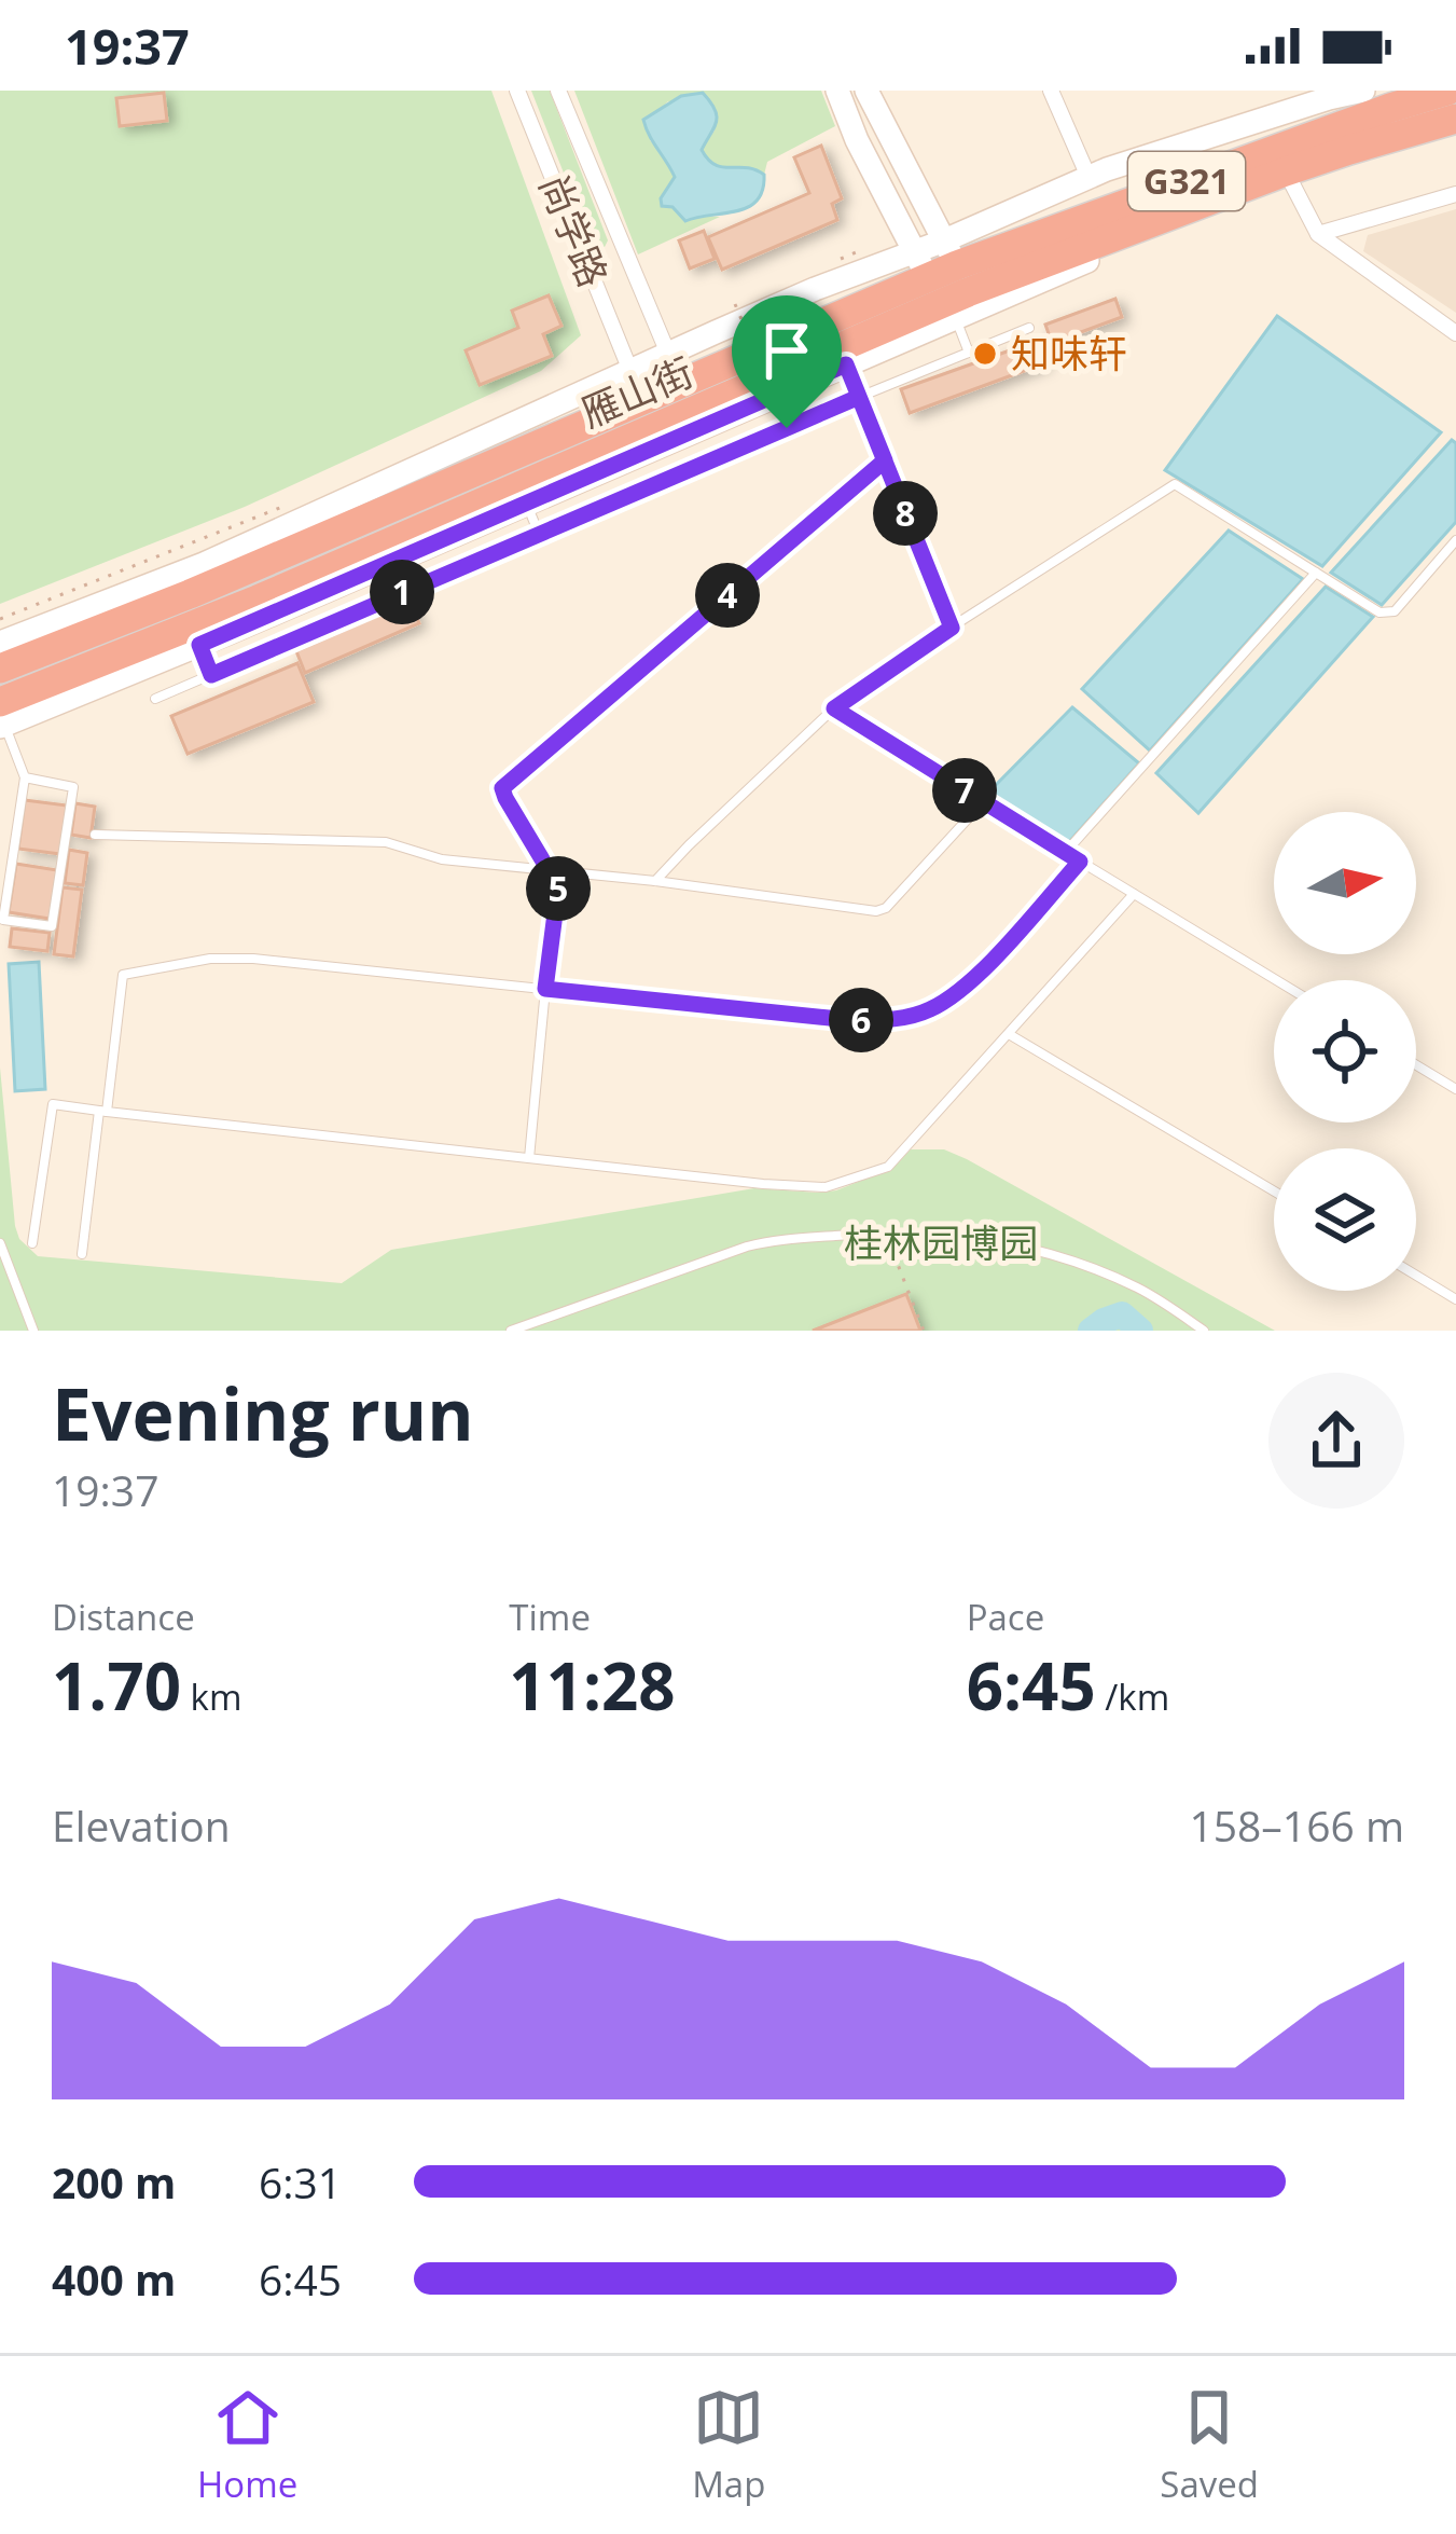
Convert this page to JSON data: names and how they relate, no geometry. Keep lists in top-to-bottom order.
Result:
{
  "streets": {
    "highway": ["G321", "雁山街"],
    "street": ["尚学路"]
  },
  "parks": ["桂林园博园"],
  "places": ["知味轩"],
  "north": "right",
  "page": {
    "status": "19:37",
    "pins": [
      "8",
      "1",
      "4",
      "7",
      "5",
      "6"
    ],
    "heading": ["Evening run", "19:37"],
    "stats": [
      ["Distance", "1.70 km"],
      ["Time", "11:28"],
      ["Pace", "6:45 /km"]
    ],
    "chart": ["Elevation", "158–166 m"],
    "list": [
      {
        "name": "200 m",
        "note": "6:31"
      },
      {
        "name": "400 m",
        "note": "6:45"
      }
    ],
    "tabs": ["Home", "Map", "Saved"]
  }
}
